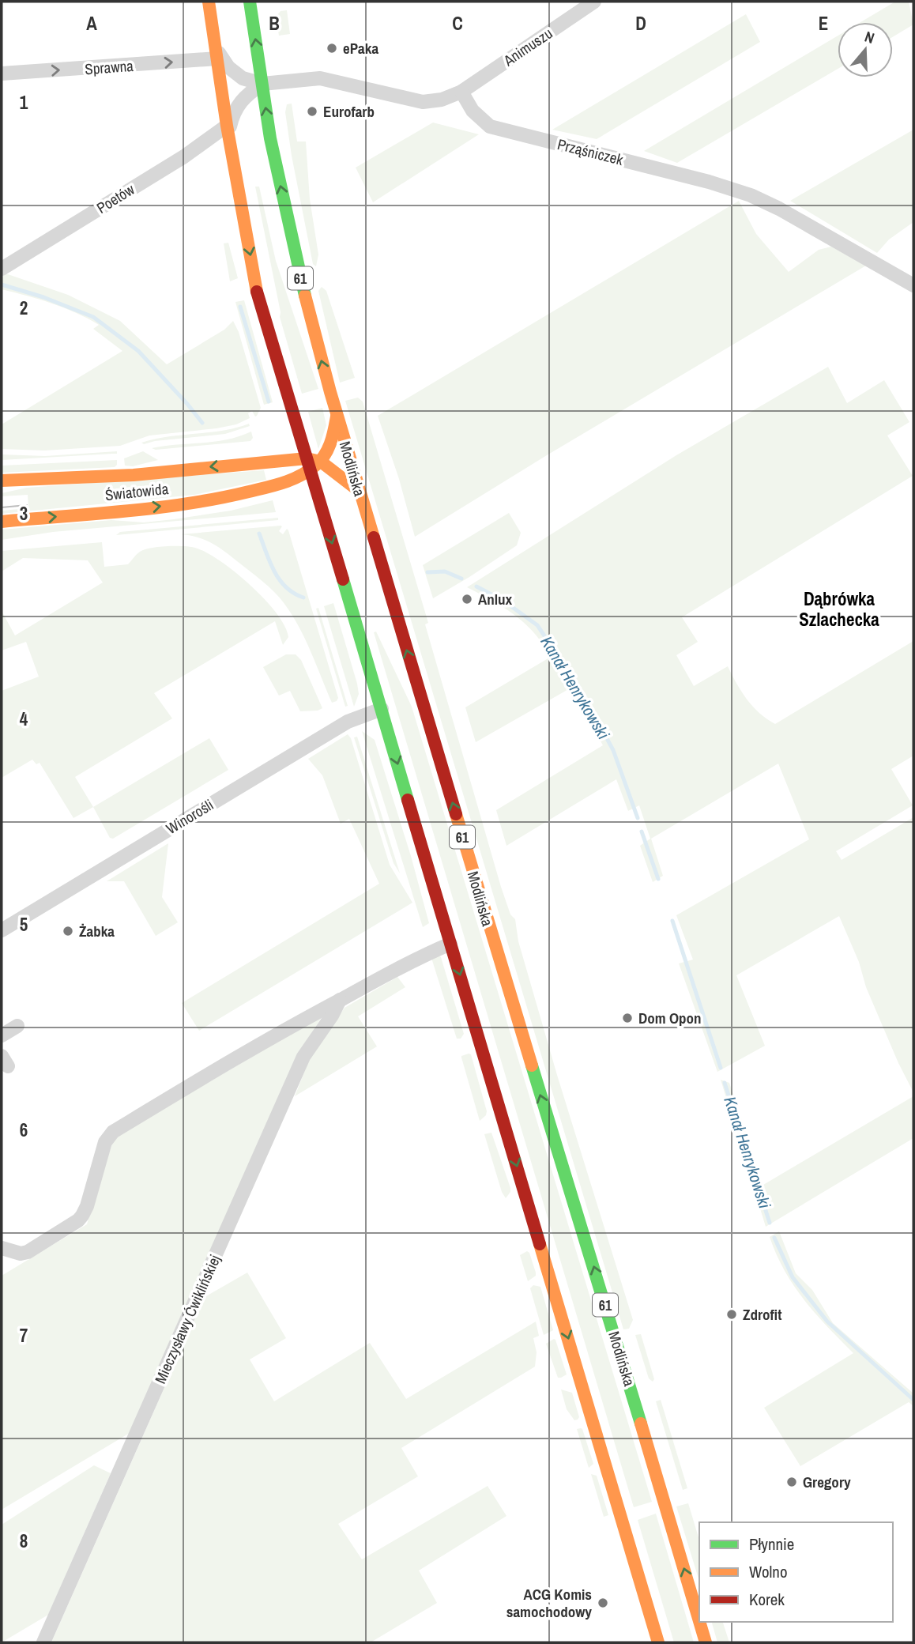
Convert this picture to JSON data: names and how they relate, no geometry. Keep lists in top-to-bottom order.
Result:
{
  "streets": {
    "main road": ["61", "Modlińska", "Światowida"],
    "street": [
      "Animuszu",
      "Sprawna",
      "Prząśniczek",
      "Poetów",
      "Winorośli",
      "Mieczysławy Ćwiklińskiej"
    ]
  },
  "crossings": [
    ["Animuszu", "Prząśniczek"]
  ],
  "one_way": ["Sprawna"],
  "districts": ["Dąbrówka Szlachecka"],
  "water": ["Kanał Henrykowski"],
  "places": [
    "ePaka",
    "Eurofarb",
    "Anlux",
    "Żabka",
    "Dom Opon",
    "Zdrofit",
    "Gregory",
    "ACG Komis samochodowy"
  ],
  "legend": ["Płynnie", "Wolno", "Korek"],
  "north": "top",
  "grid": {
    "columns": [
      "A",
      "B",
      "C",
      "D",
      "E"
    ],
    "rows": [
      "1",
      "2",
      "3",
      "4",
      "5",
      "6",
      "7",
      "8"
    ]
  }
}
